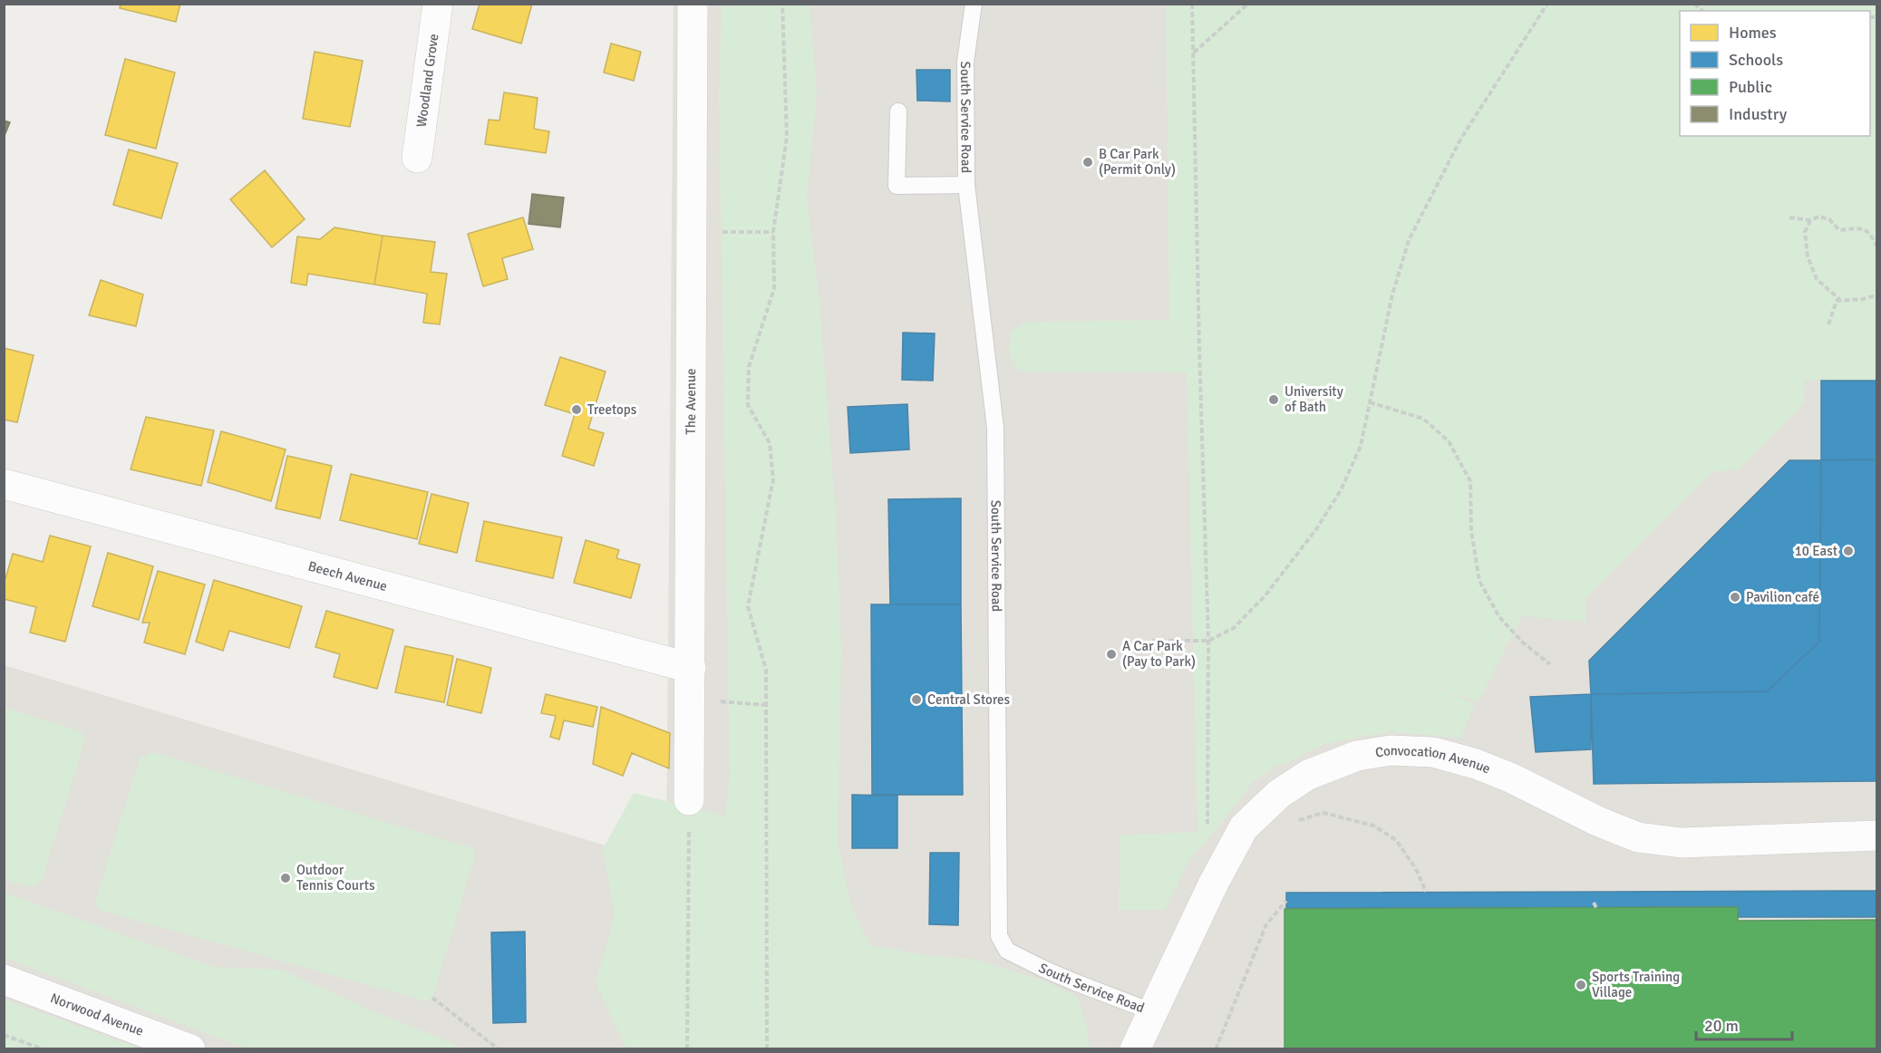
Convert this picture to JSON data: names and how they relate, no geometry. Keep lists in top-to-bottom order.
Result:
{
  "streets": {
    "street": [
      "Woodland Grove",
      "The Avenue",
      "Beech Avenue",
      "Convocation Avenue",
      "Norwood Avenue"
    ],
    "lane": ["South Service Road"]
  },
  "crossings": [
    ["South Service Road", "Convocation Avenue"],
    ["The Avenue", "Beech Avenue"]
  ],
  "places": [
    "B Car Park (Permit Only)",
    "University of Bath",
    "Treetops",
    "10 East",
    "Pavilion café",
    "A Car Park (Pay to Park)",
    "Central Stores",
    "Outdoor Tennis Courts",
    "Sports Training Village"
  ],
  "legend": [
    "Homes",
    "Schools",
    "Public",
    "Industry"
  ],
  "scale_bar": "20 m"
}
